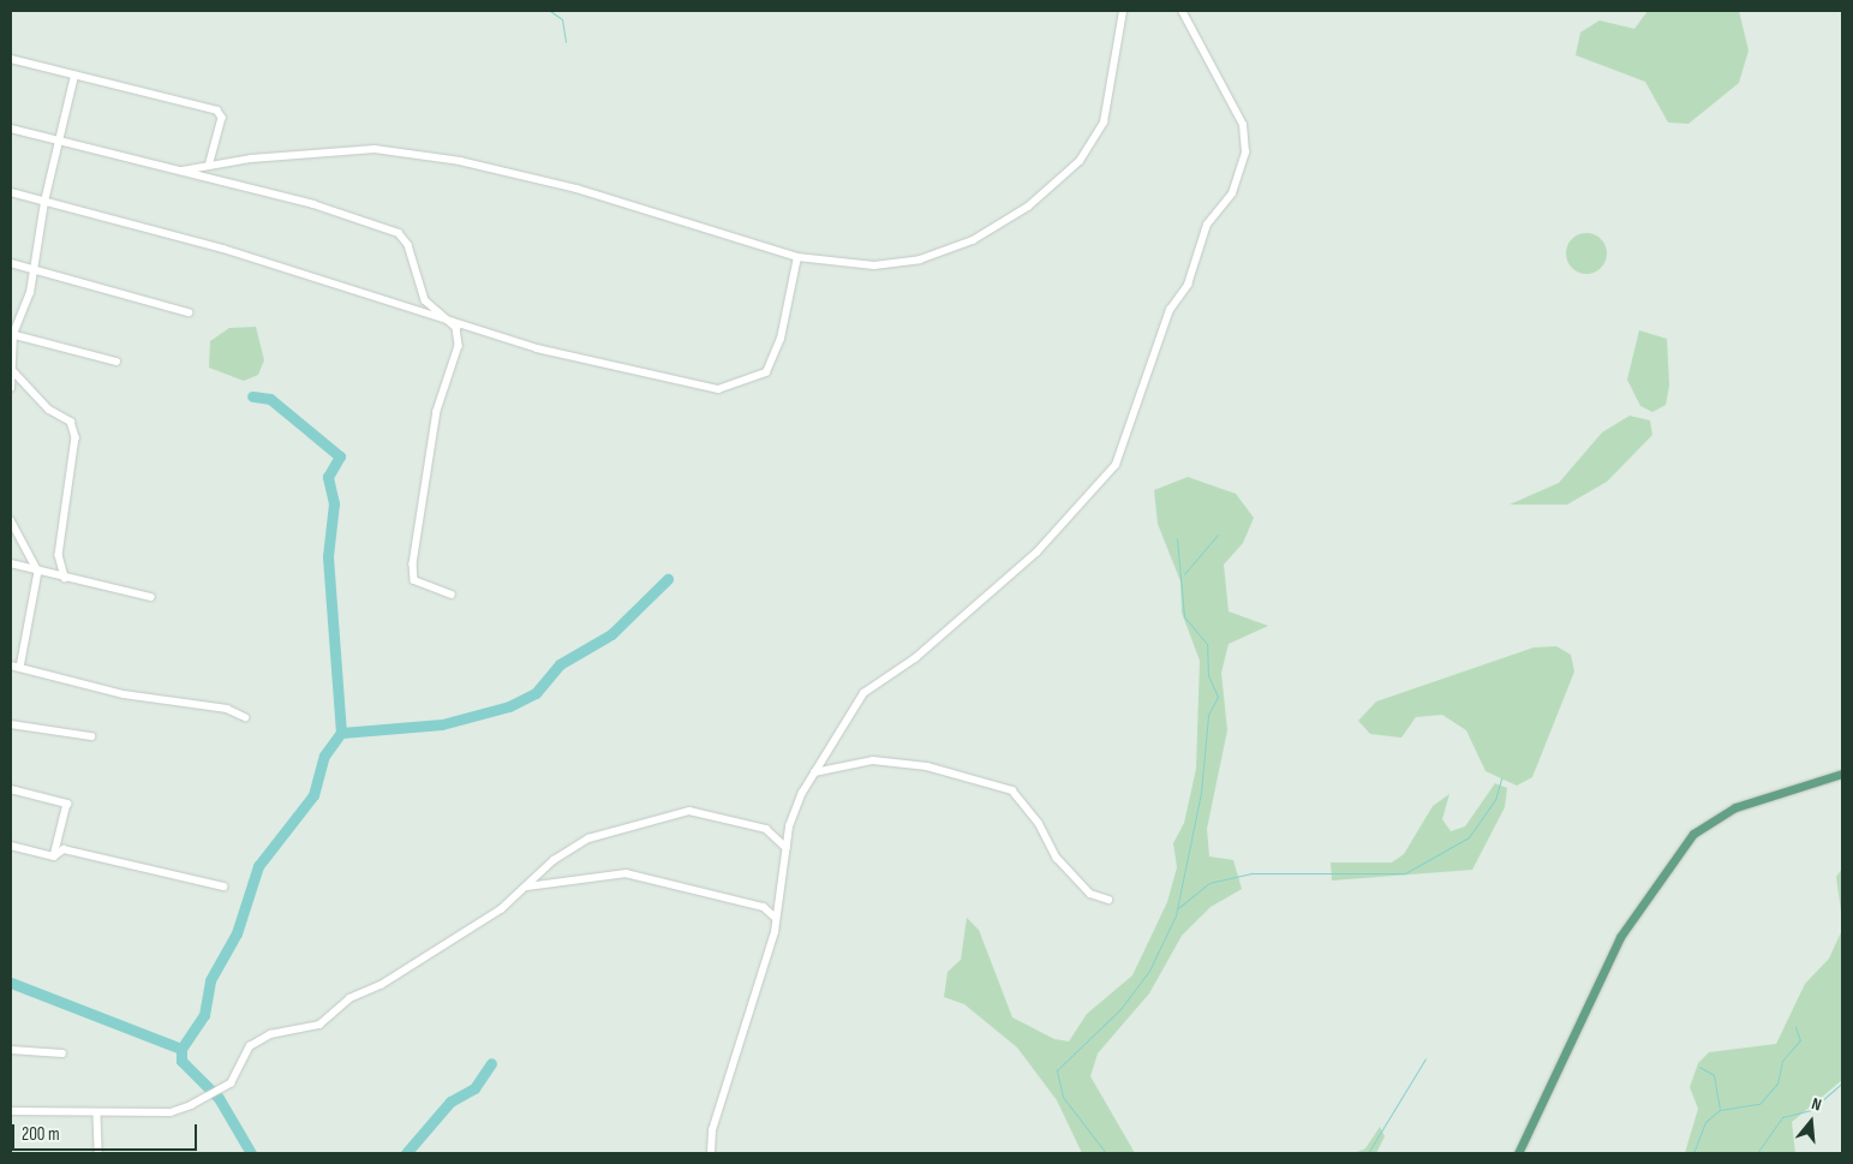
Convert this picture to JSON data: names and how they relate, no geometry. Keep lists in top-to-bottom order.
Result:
{
  "scale_bar": "200 m",
  "north": "top"
}
